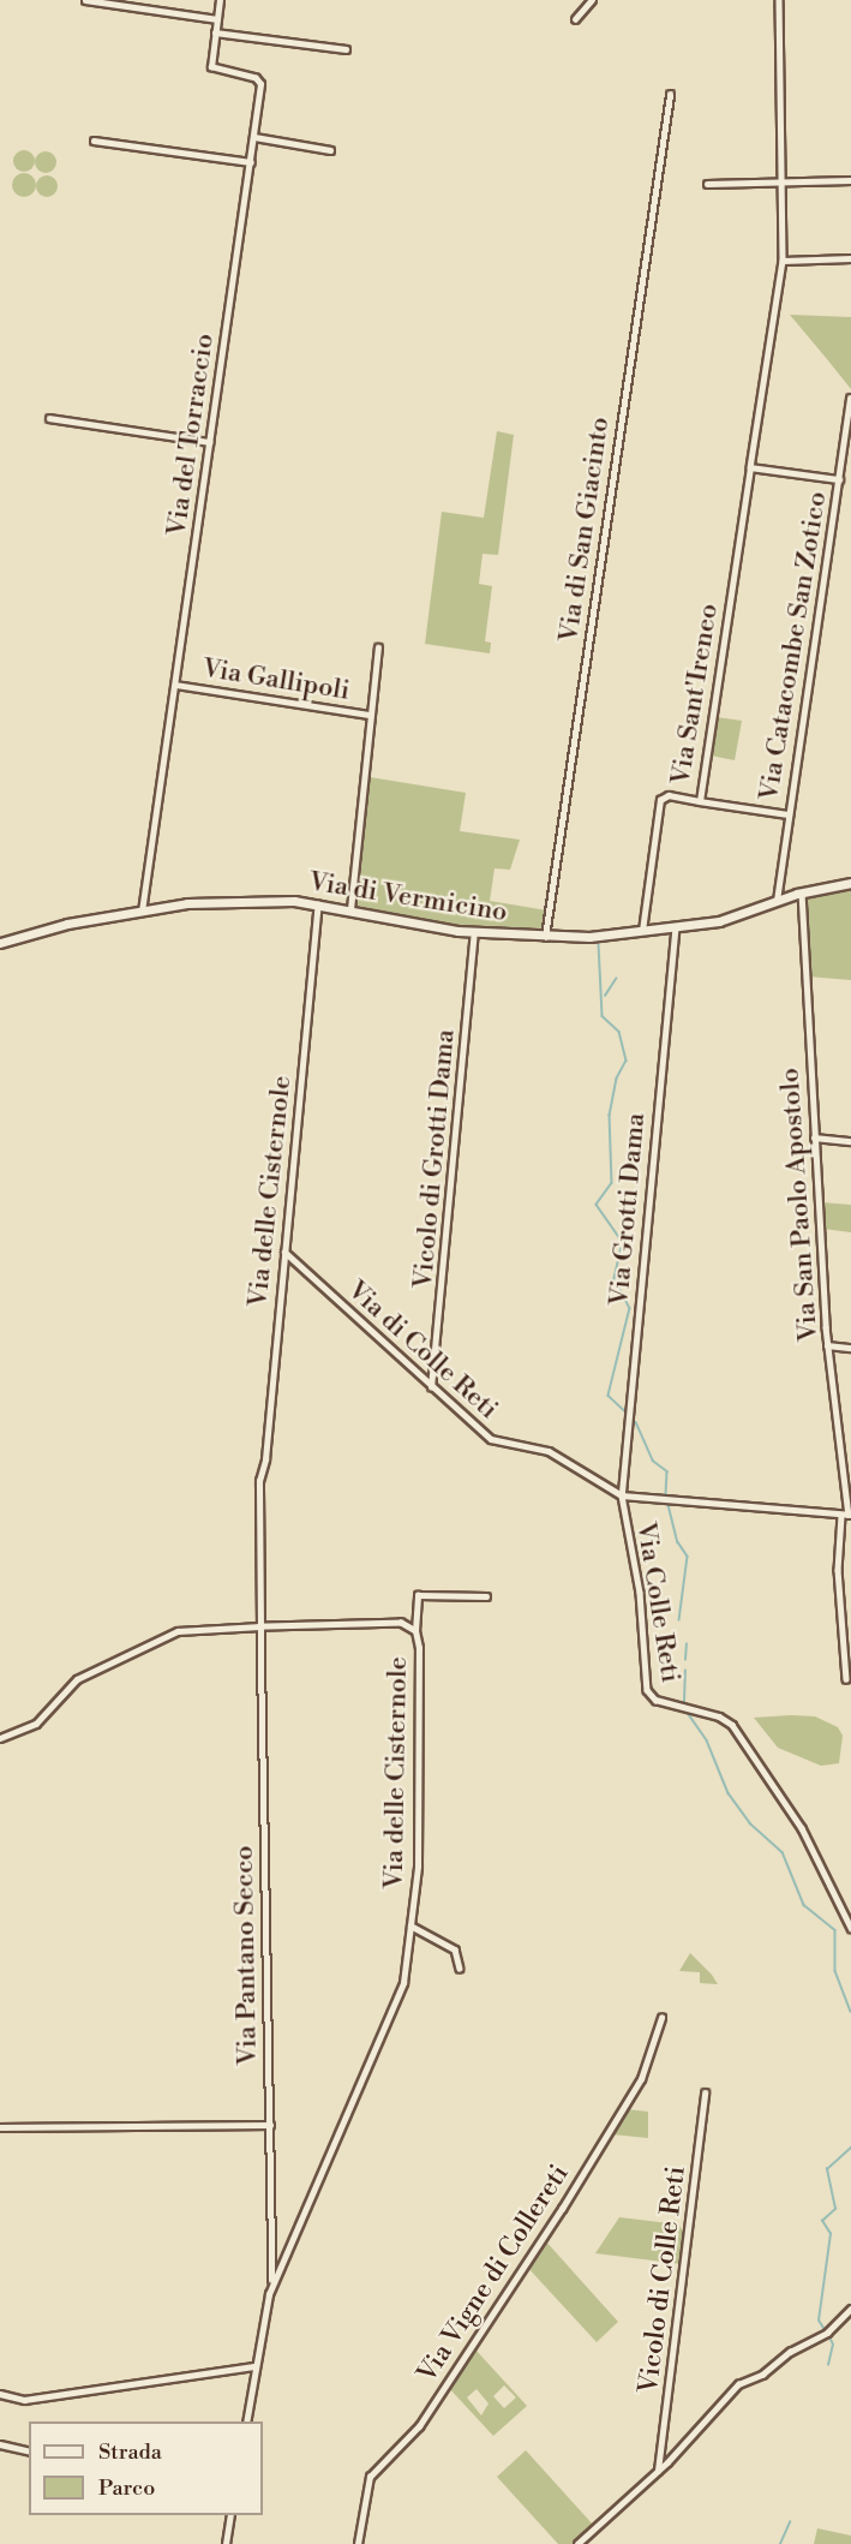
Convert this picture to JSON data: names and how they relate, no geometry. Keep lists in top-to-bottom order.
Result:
{
  "streets": {
    "main road": ["Via di Vermicino"],
    "street": [
      "Via del Torraccio",
      "Via di San Giacinto",
      "Via Catacombe San Zotico",
      "Via Gallipoli",
      "Via Sant'Ireneo",
      "Vicolo di Grotti Dama",
      "Via delle Cisternole",
      "Via San Paolo Apostolo",
      "Via Grotti Dama",
      "Via di Colle Reti",
      "Via Colle Reti",
      "Via Pantano Secco",
      "Via Vigne di Collereti",
      "Vicolo di Colle Reti"
    ]
  },
  "crossings": [
    ["Via del Torraccio", "Via Gallipoli"],
    ["Via del Torraccio", "Via di Vermicino"],
    ["Via di San Giacinto", "Via di Vermicino"],
    ["Via Catacombe San Zotico", "Via di Vermicino"],
    ["Via Sant'Ireneo", "Via di Vermicino"],
    ["Via di Vermicino", "Vicolo di Grotti Dama"],
    ["Via di Vermicino", "Via delle Cisternole"],
    ["Via di Vermicino", "Via San Paolo Apostolo"],
    ["Via di Vermicino", "Via Grotti Dama"],
    ["Vicolo di Grotti Dama", "Via di Colle Reti"],
    ["Via delle Cisternole", "Via di Colle Reti"],
    ["Via delle Cisternole", "Via Pantano Secco"],
    ["Via Grotti Dama", "Via di Colle Reti"],
    ["Via Grotti Dama", "Via Colle Reti"],
    ["Via di Colle Reti", "Via Colle Reti"]
  ],
  "legend": ["Strada", "Parco"]
}
